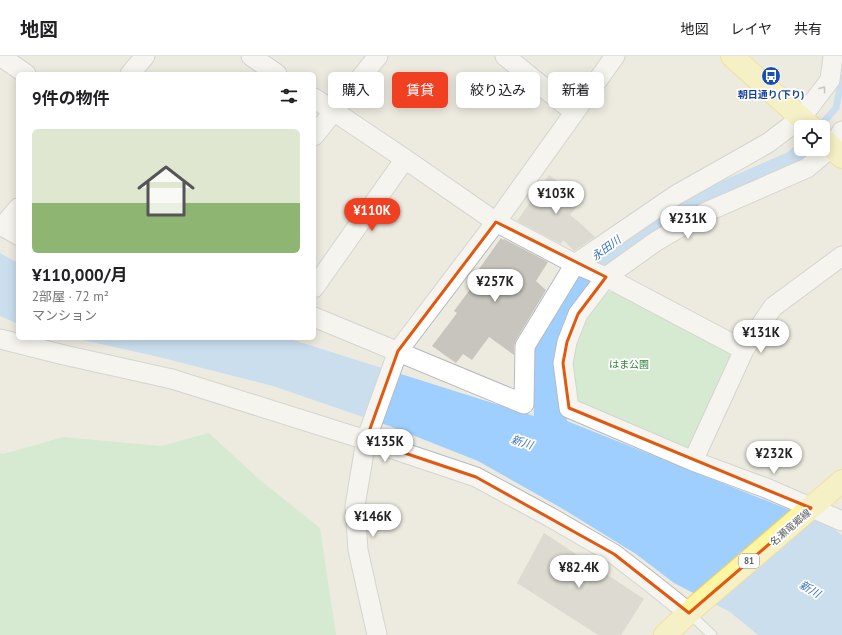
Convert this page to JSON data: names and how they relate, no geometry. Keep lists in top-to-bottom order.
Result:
{
  "streets": {
    "main road": ["名瀬竜郷線", "81"]
  },
  "water": ["永田川", "新川"],
  "parks": ["はま公園"],
  "places": {
    "bus stop": ["朝日通り(下り)"]
  },
  "page": {
    "header": "地図",
    "nav": ["地図", "レイヤ", "共有"],
    "chip": [
      "購入",
      "賃貸",
      "絞り込み",
      "新着"
    ],
    "heading": "9件の物件",
    "list": [
      {
        "name": "¥110,000/月",
        "note": "2部屋 · 72 m² · マンション"
      }
    ],
    "price": [
      "¥103K",
      "¥110K",
      "¥231K",
      "¥257K",
      "¥131K",
      "¥135K",
      "¥232K",
      "¥146K",
      "¥82.4K"
    ]
  }
}
